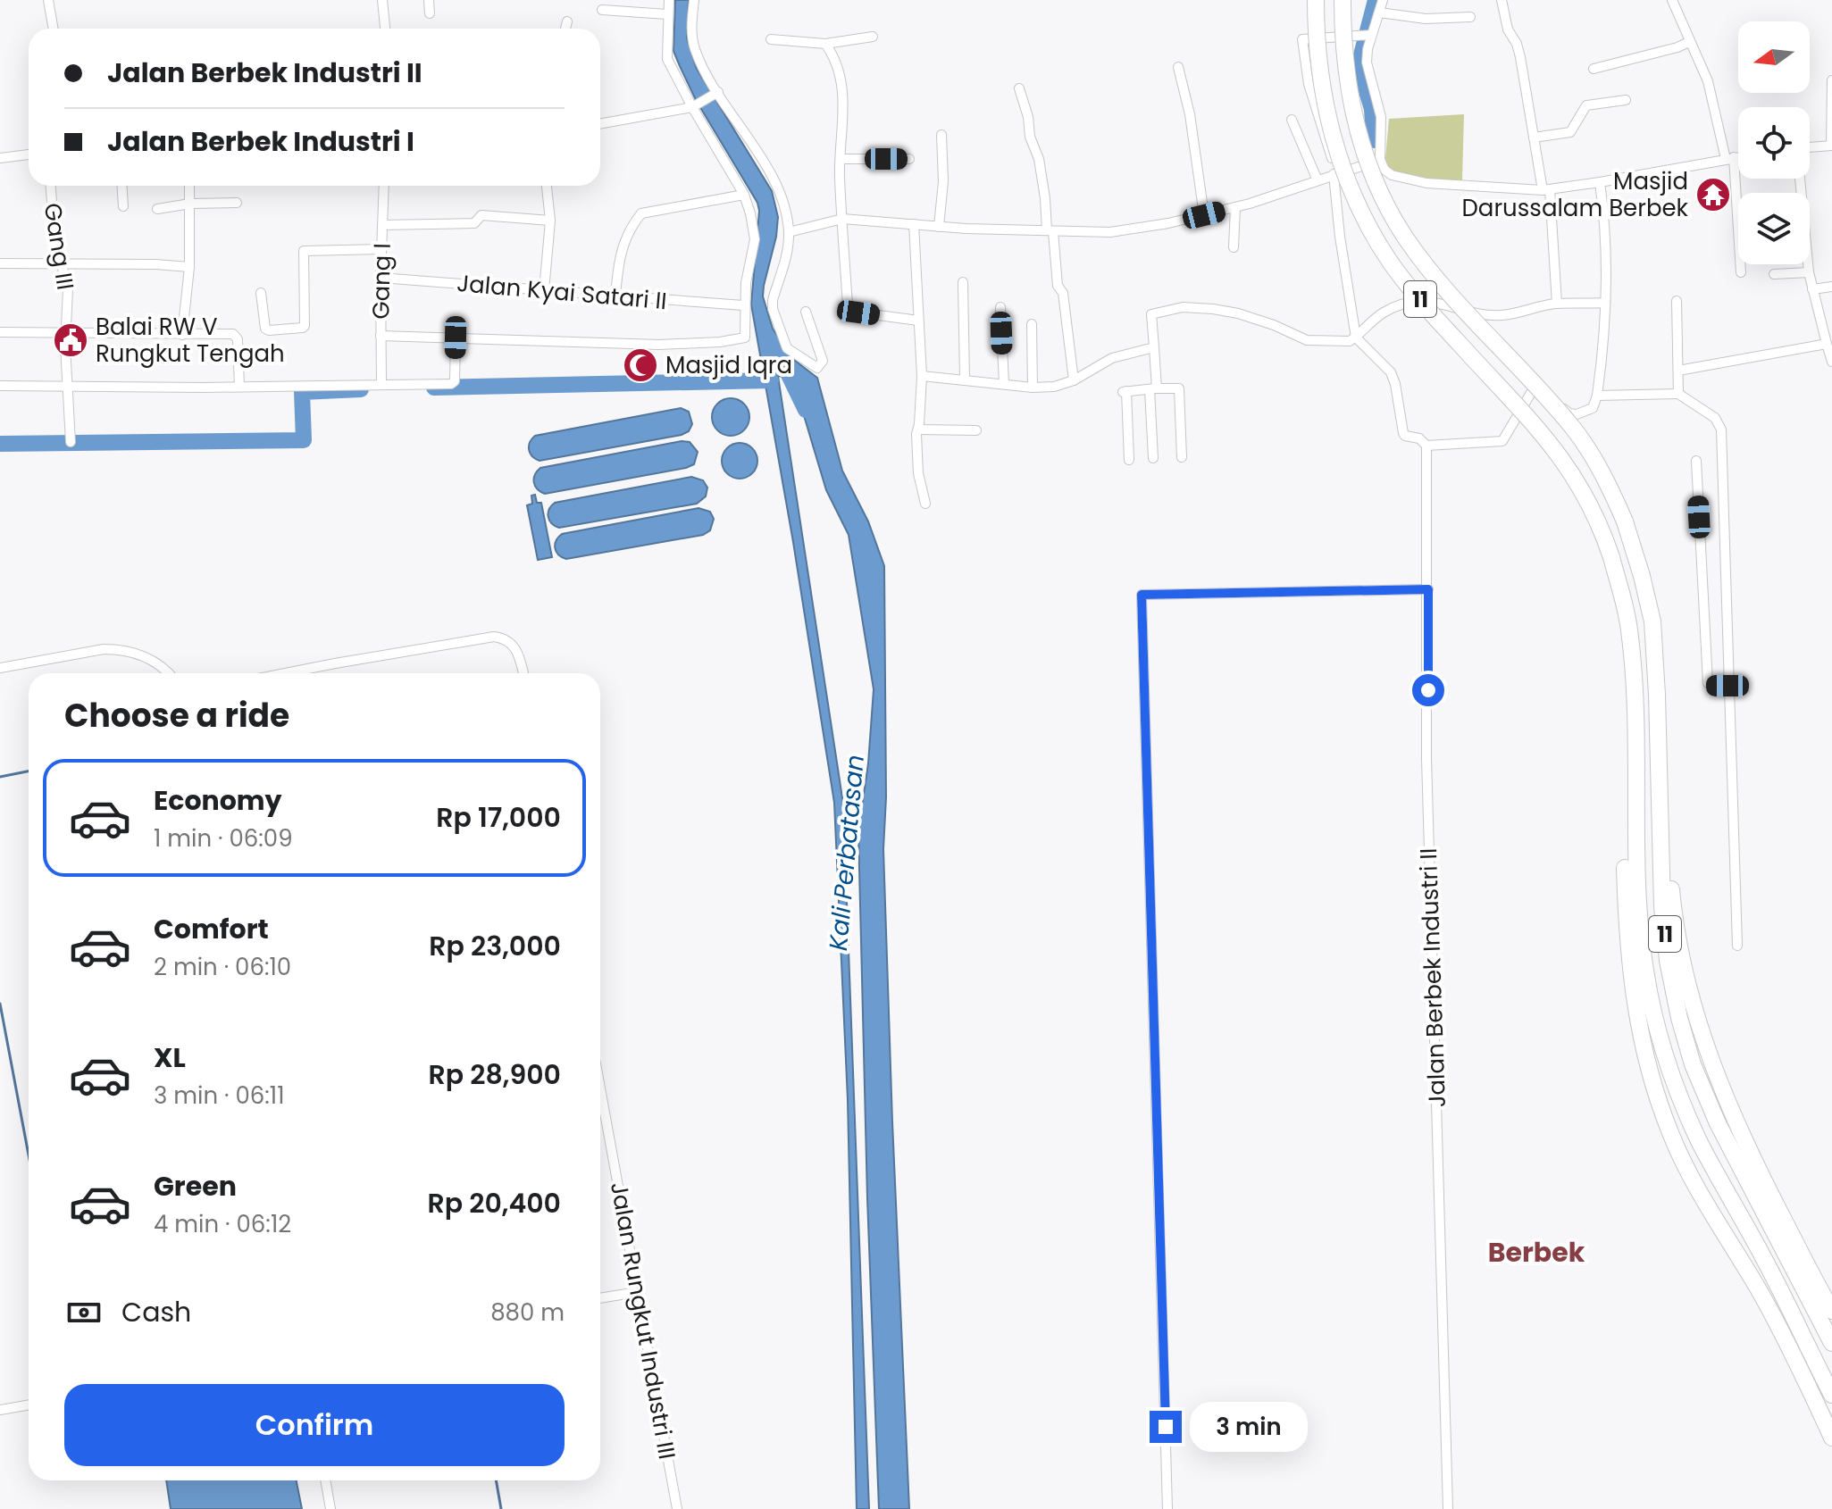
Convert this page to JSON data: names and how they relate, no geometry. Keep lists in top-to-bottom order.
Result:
{
  "streets": {
    "highway": ["11"],
    "street": [
      "Gang III",
      "Gang I",
      "Jalan Kyai Satari II",
      "Jalan Berbek Industri II",
      "Jalan Rungkut Industri III"
    ]
  },
  "crossings": [
    ["Gang I", "Jalan Kyai Satari II"]
  ],
  "districts": ["Berbek"],
  "water": ["Kali Perbatasan"],
  "places": {
    "temple": ["Masjid Darussalam Berbek"],
    "public building": ["Balai RW V Rungkut Tengah"],
    "mosque": ["Masjid Iqra"]
  },
  "north": "left",
  "page": {
    "banner": ["Jalan Berbek Industri II", "Jalan Berbek Industri I"],
    "heading": "Choose a ride",
    "list": [
      {
        "name": "Economy",
        "note": "1 min · 06:09",
        "value": "Rp 17,000"
      },
      {
        "name": "Comfort",
        "note": "2 min · 06:10",
        "value": "Rp 23,000"
      },
      {
        "name": "XL",
        "note": "3 min · 06:11",
        "value": "Rp 28,900"
      },
      {
        "name": "Green",
        "note": "4 min · 06:12",
        "value": "Rp 20,400"
      }
    ],
    "pay": ["Cash", "880 m"],
    "buttons": "Confirm",
    "bubble": "3 min"
  }
}
